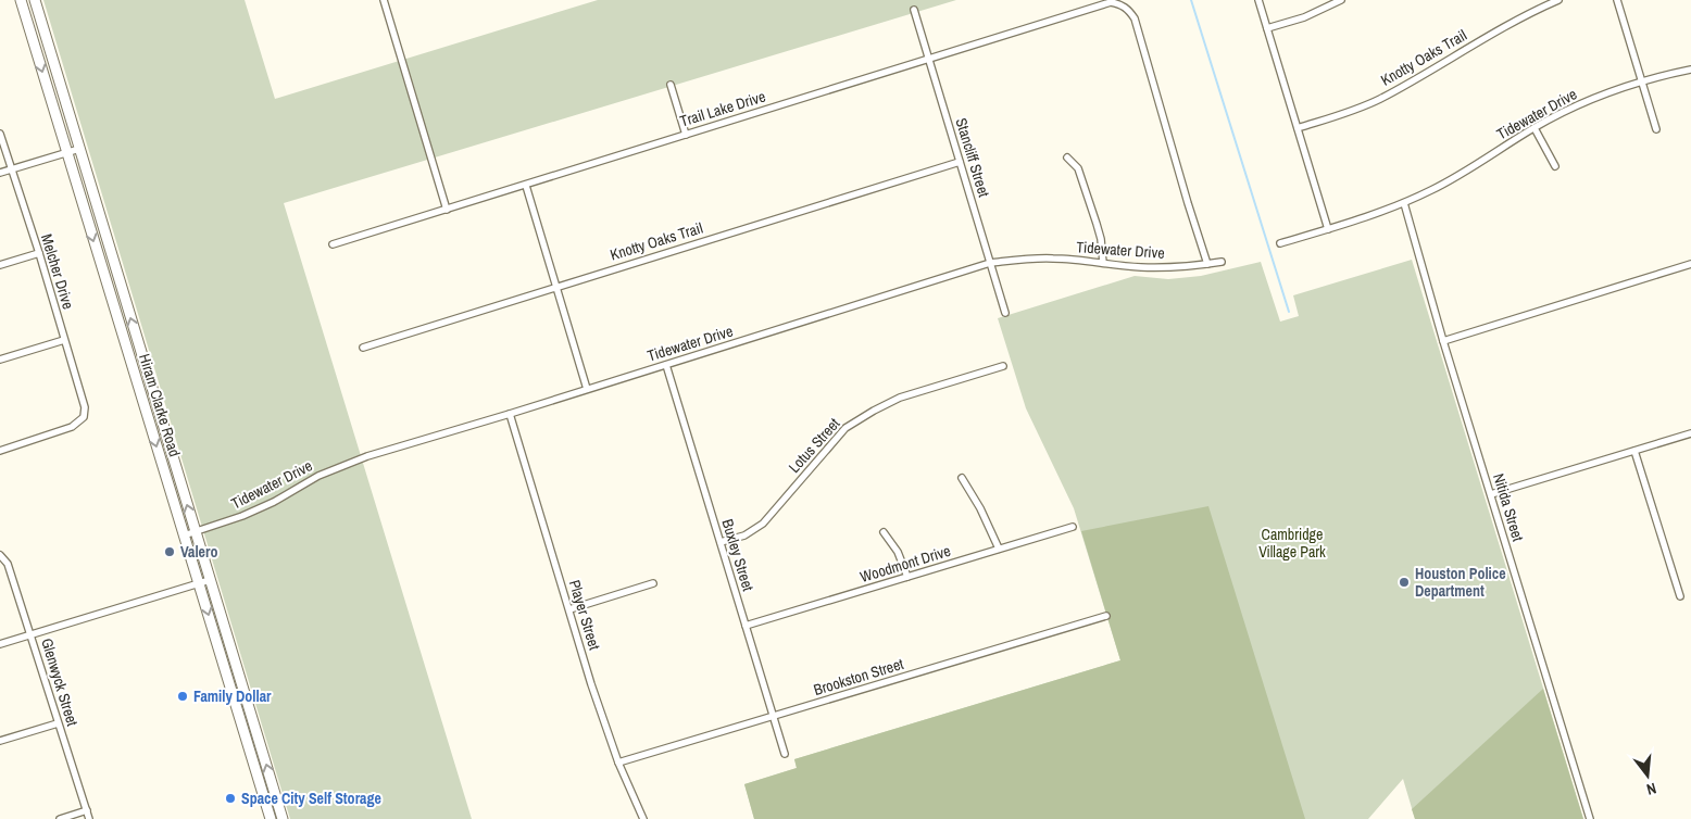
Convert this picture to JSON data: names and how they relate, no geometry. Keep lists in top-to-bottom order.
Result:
{
  "streets": {
    "main road": ["Hiram Clarke Road"],
    "street": [
      "Knotty Oaks Trail",
      "Trail Lake Drive",
      "Tidewater Drive",
      "Stancliff Street",
      "Melcher Drive",
      "Lotus Street",
      "Nitida Street",
      "Buxley Street",
      "Woodmont Drive",
      "Player Street",
      "Brookston Street",
      "Glenwyck Street"
    ]
  },
  "crossings": [
    ["Knotty Oaks Trail", "Stancliff Street"],
    ["Trail Lake Drive", "Tidewater Drive"],
    ["Trail Lake Drive", "Stancliff Street"],
    ["Tidewater Drive", "Stancliff Street"],
    ["Tidewater Drive", "Hiram Clarke Road"],
    ["Tidewater Drive", "Nitida Street"],
    ["Tidewater Drive", "Buxley Street"],
    ["Tidewater Drive", "Player Street"],
    ["Lotus Street", "Buxley Street"],
    ["Buxley Street", "Woodmont Drive"],
    ["Buxley Street", "Brookston Street"],
    ["Player Street", "Brookston Street"]
  ],
  "parks": ["Cambridge Village Park"],
  "places": [
    "Valero",
    "Houston Police Department",
    "Family Dollar",
    "Space City Self Storage"
  ],
  "north": "bottom"
}
